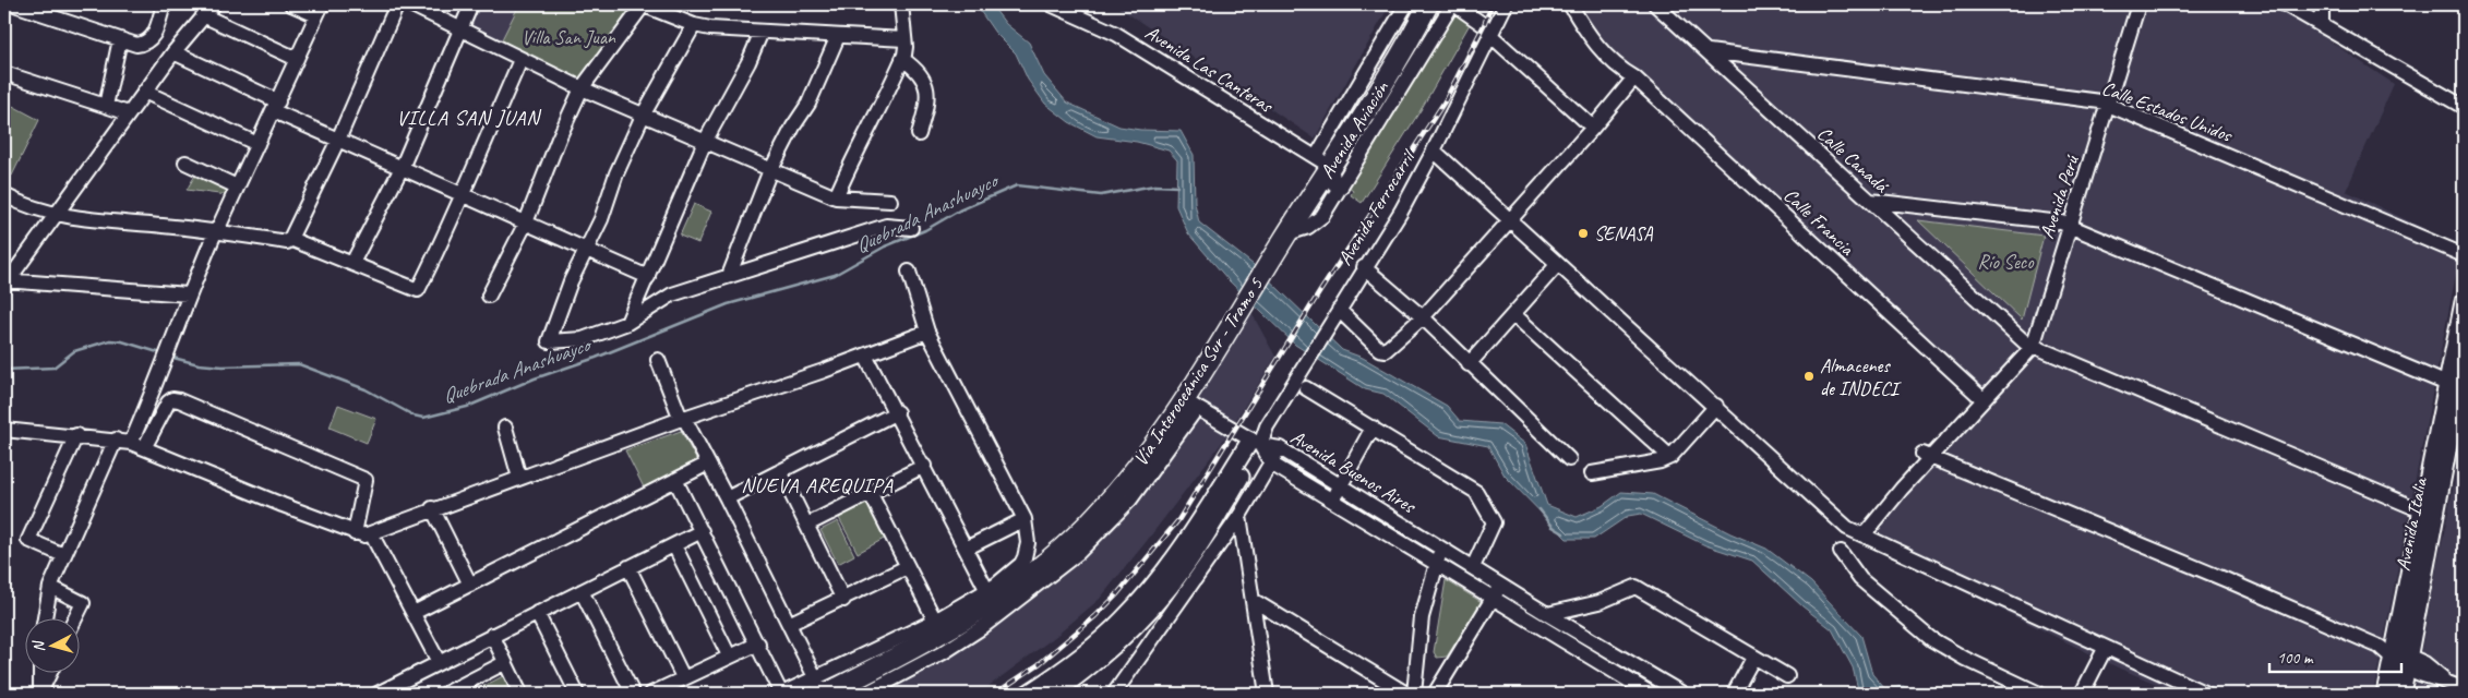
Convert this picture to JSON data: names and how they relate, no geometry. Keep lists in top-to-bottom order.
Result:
{
  "streets": {
    "highway": ["Avenida Aviación", "Vía Interoceánica Sur - Tramo 5"],
    "main road": ["Avenida Ferrocarril", "Avenida Italia"],
    "street": [
      "Avenida Las Canteras",
      "Calle Estados Unidos",
      "Calle Canadá",
      "Avenida Perú",
      "Calle Francia",
      "Avenida Buenos Aires"
    ]
  },
  "crossings": [
    ["Avenida Las Canteras", "Avenida Aviación"],
    ["Calle Estados Unidos", "Calle Canadá"],
    ["Calle Estados Unidos", "Avenida Perú"],
    ["Avenida Aviación", "Vía Interoceánica Sur - Tramo 5"],
    ["Calle Canadá", "Avenida Perú"],
    ["Avenida Perú", "Calle Francia"],
    ["Avenida Ferrocarril", "Avenida Buenos Aires"]
  ],
  "districts": ["VILLA SAN JUAN", "NUEVA AREQUIPA"],
  "water": ["Quebrada Anashuayco"],
  "parks": ["Villa San Juan", "Río Seco"],
  "places": ["SENASA", "Almacenes de INDECI"],
  "scale_bar": "100 m",
  "north": "left"
}
